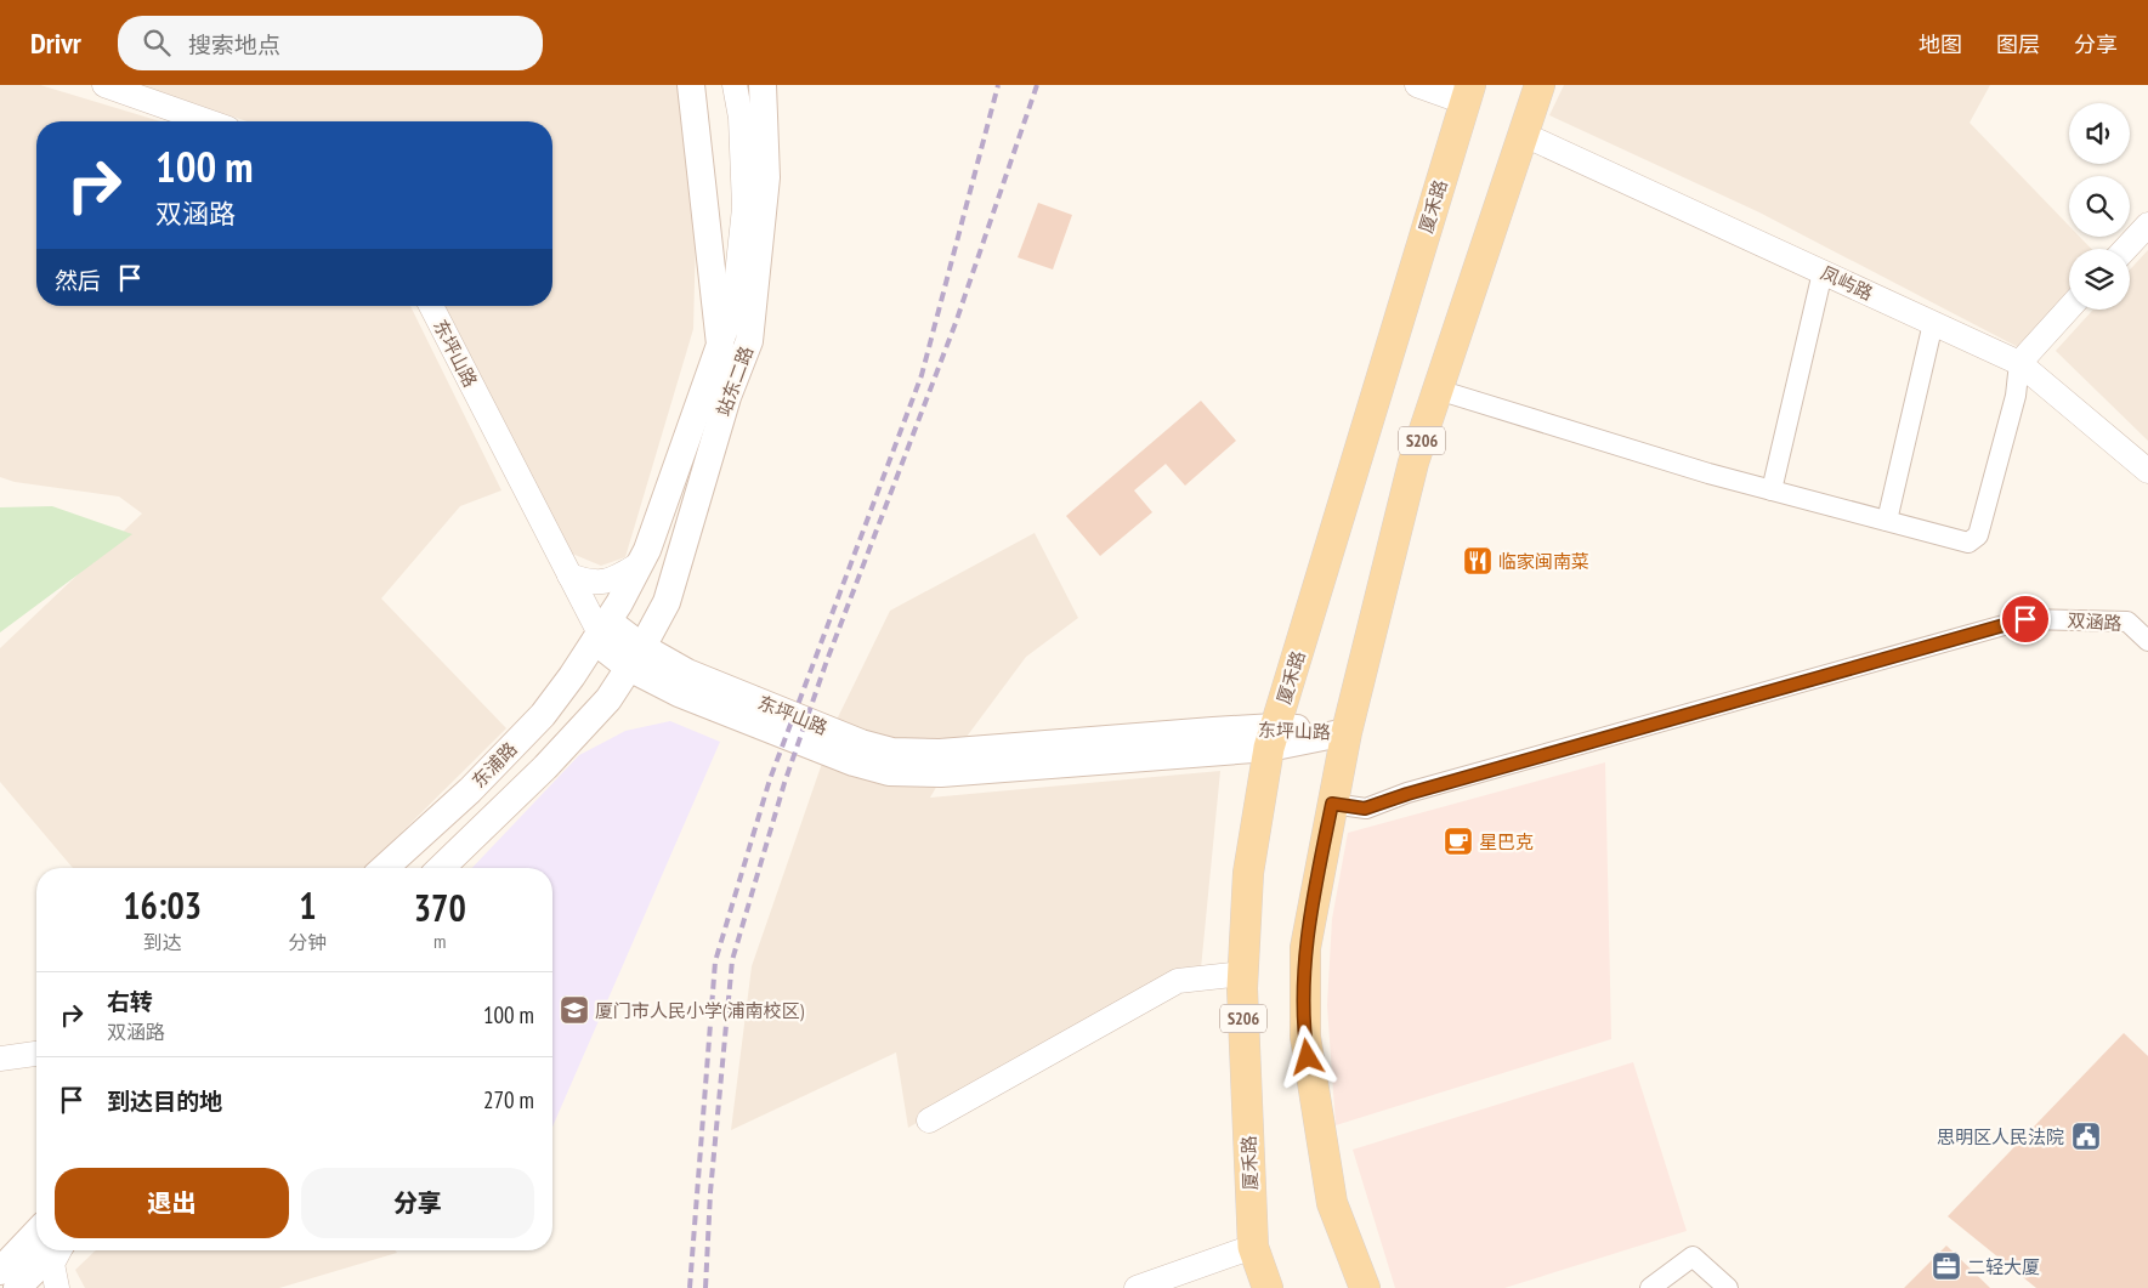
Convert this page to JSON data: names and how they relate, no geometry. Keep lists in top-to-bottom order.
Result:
{
  "streets": {
    "main road": [
      "厦禾路",
      "东坪山路",
      "站东二路",
      "S206",
      "东浦路"
    ],
    "street": ["凤屿路", "双涵路"]
  },
  "crossings": [
    ["厦禾路", "东坪山路"],
    ["凤屿路", "S206"],
    ["东坪山路", "站东二路"],
    ["东坪山路", "S206"],
    ["东坪山路", "东浦路"],
    ["站东二路", "东浦路"],
    ["S206", "双涵路"]
  ],
  "places": {
    "restaurant": ["临家闽南菜"],
    "cafe": ["星巴克"],
    "school or university": ["厦门市人民小学(浦南校区)"],
    "public building": ["思明区人民法院"],
    "office": ["二轻大厦"]
  },
  "page": {
    "header": "Drivr",
    "search": "搜索地点",
    "nav": ["地图", "图层", "分享"],
    "turn": ["100 m", "双涵路"],
    "then": "然后",
    "eta": [
      "16:03",
      "到达",
      "1",
      "分钟",
      "370",
      "m"
    ],
    "list": [
      {
        "name": "右转",
        "note": "双涵路",
        "value": "100 m"
      },
      {
        "name": "到达目的地",
        "value": "270 m"
      }
    ],
    "buttons": ["退出", "分享"]
  }
}
